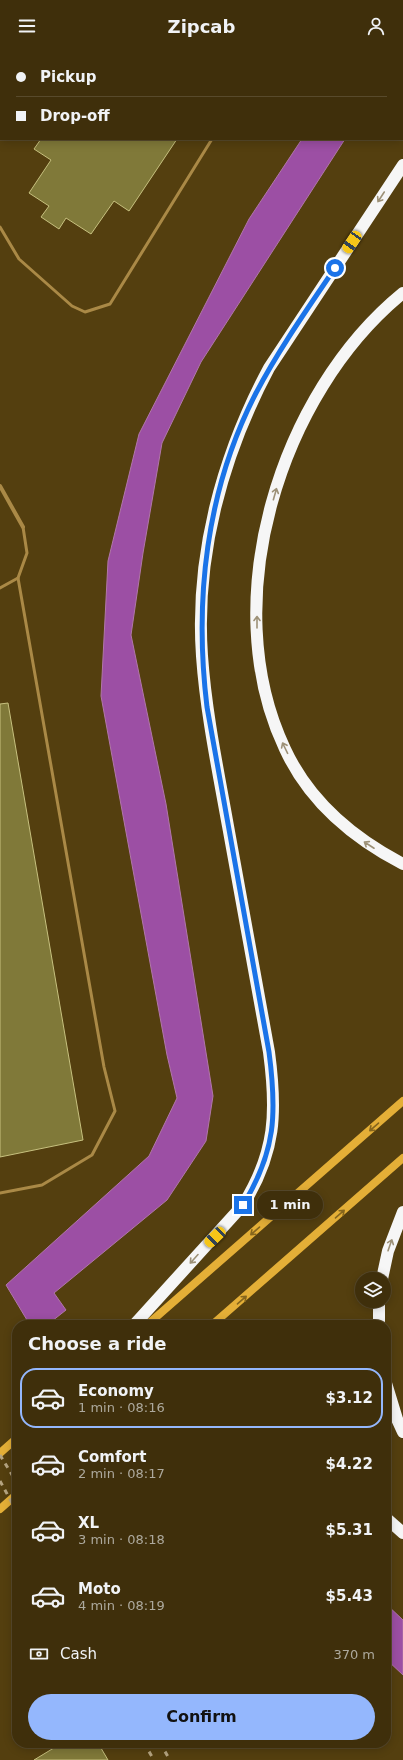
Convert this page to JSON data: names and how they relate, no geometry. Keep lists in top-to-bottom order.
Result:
{
  "page": {
    "header": "Zipcab",
    "banner": ["Pickup", "Drop-off"],
    "bubble": "1 min",
    "heading": "Choose a ride",
    "list": [
      {
        "name": "Economy",
        "note": "1 min · 08:16",
        "value": "$3.12"
      },
      {
        "name": "Comfort",
        "note": "2 min · 08:17",
        "value": "$4.22"
      },
      {
        "name": "XL",
        "note": "3 min · 08:18",
        "value": "$5.31"
      },
      {
        "name": "Moto",
        "note": "4 min · 08:19",
        "value": "$5.43"
      }
    ],
    "pay": ["Cash", "370 m"],
    "buttons": "Confirm"
  }
}
